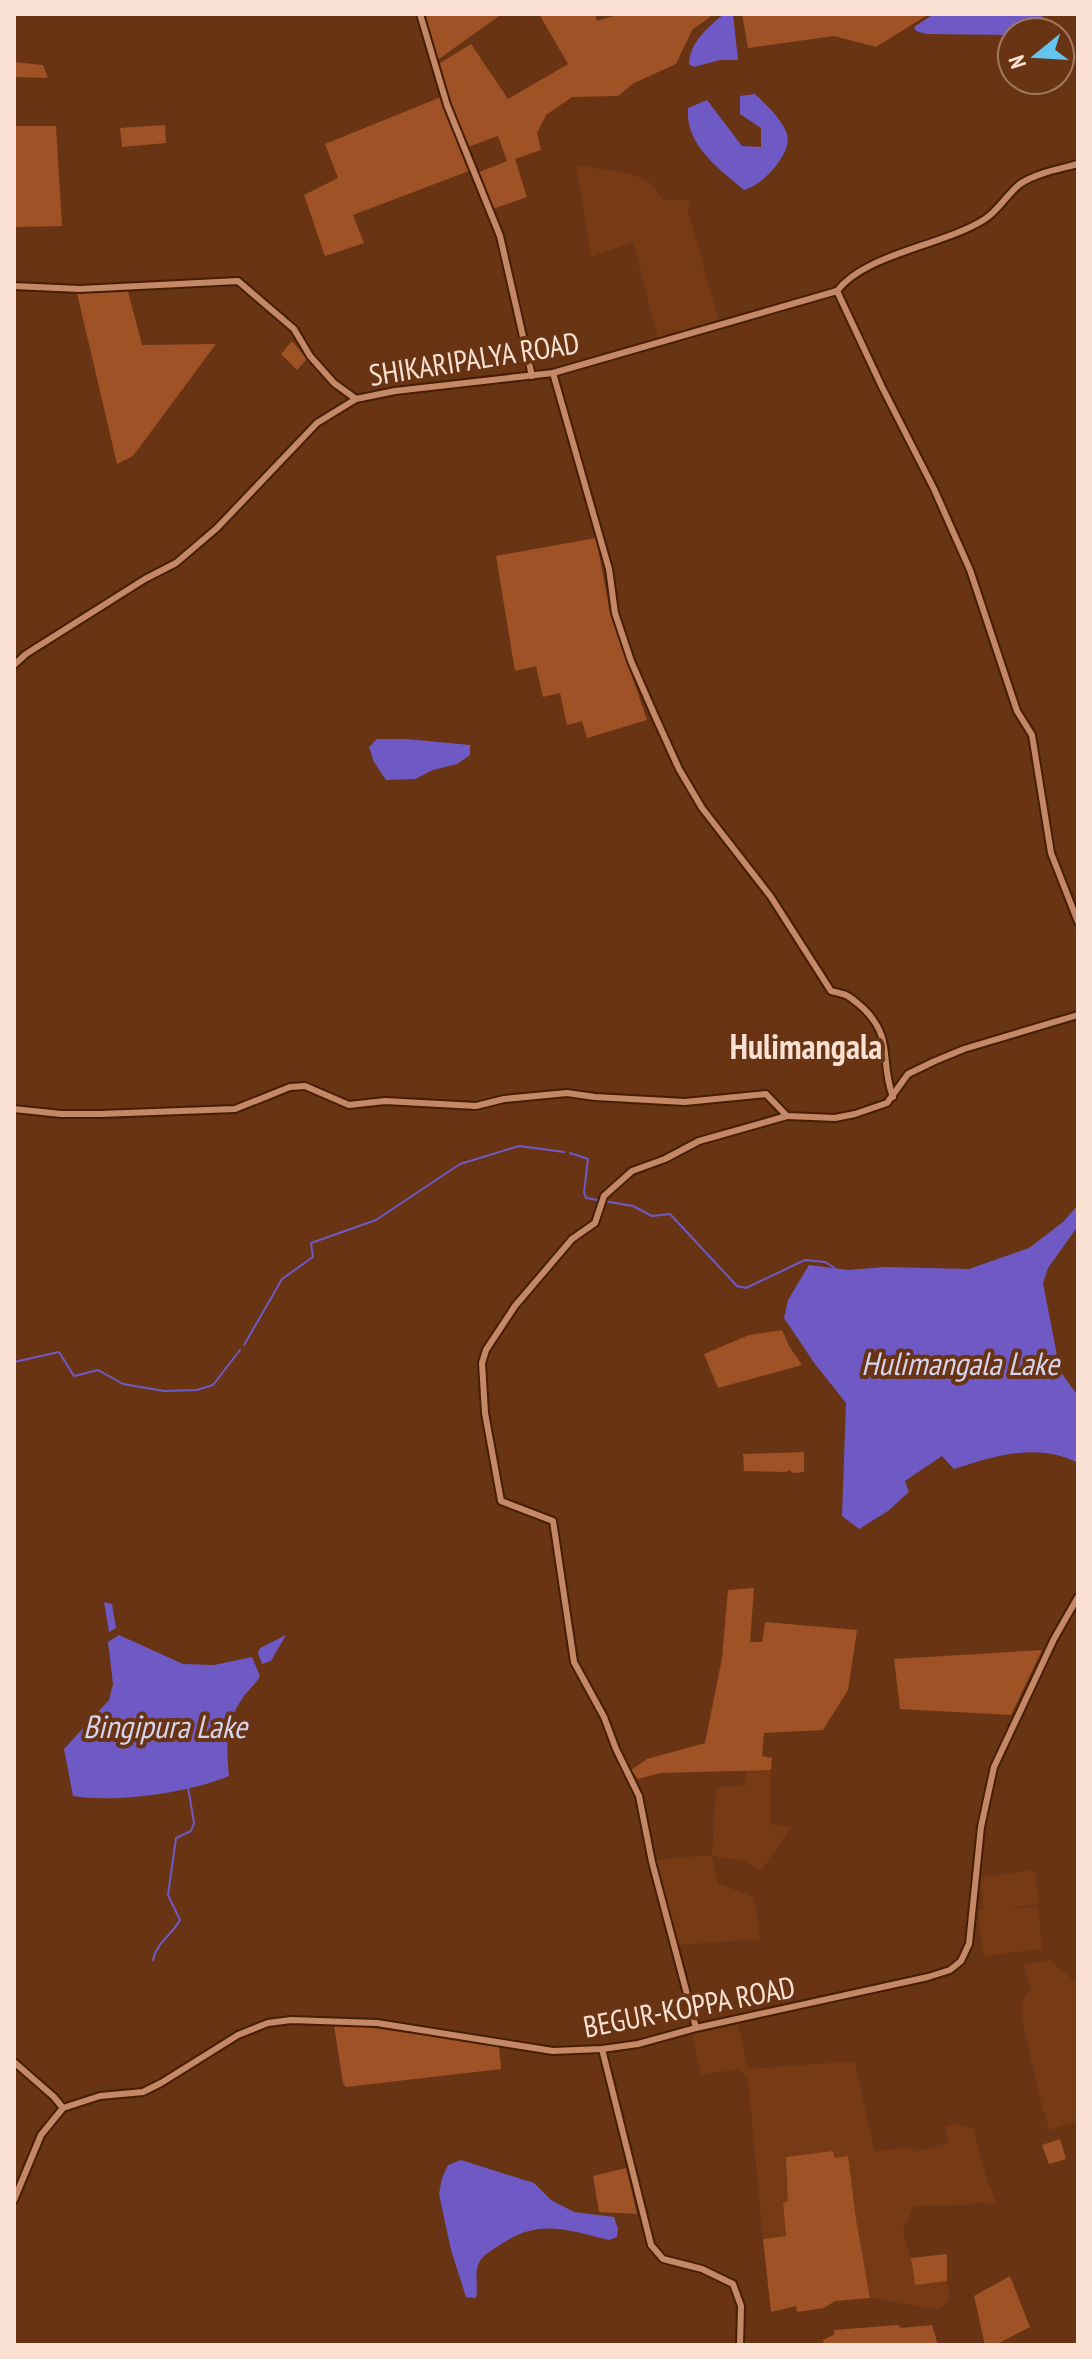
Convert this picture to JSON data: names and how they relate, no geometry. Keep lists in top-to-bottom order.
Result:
{
  "streets": {
    "street": ["SHIKARIPALYA ROAD", "BEGUR-KOPPA ROAD"]
  },
  "districts": ["Hulimangala"],
  "water": ["Hulimangala Lake", "Bingipura Lake"],
  "north": "left"
}
